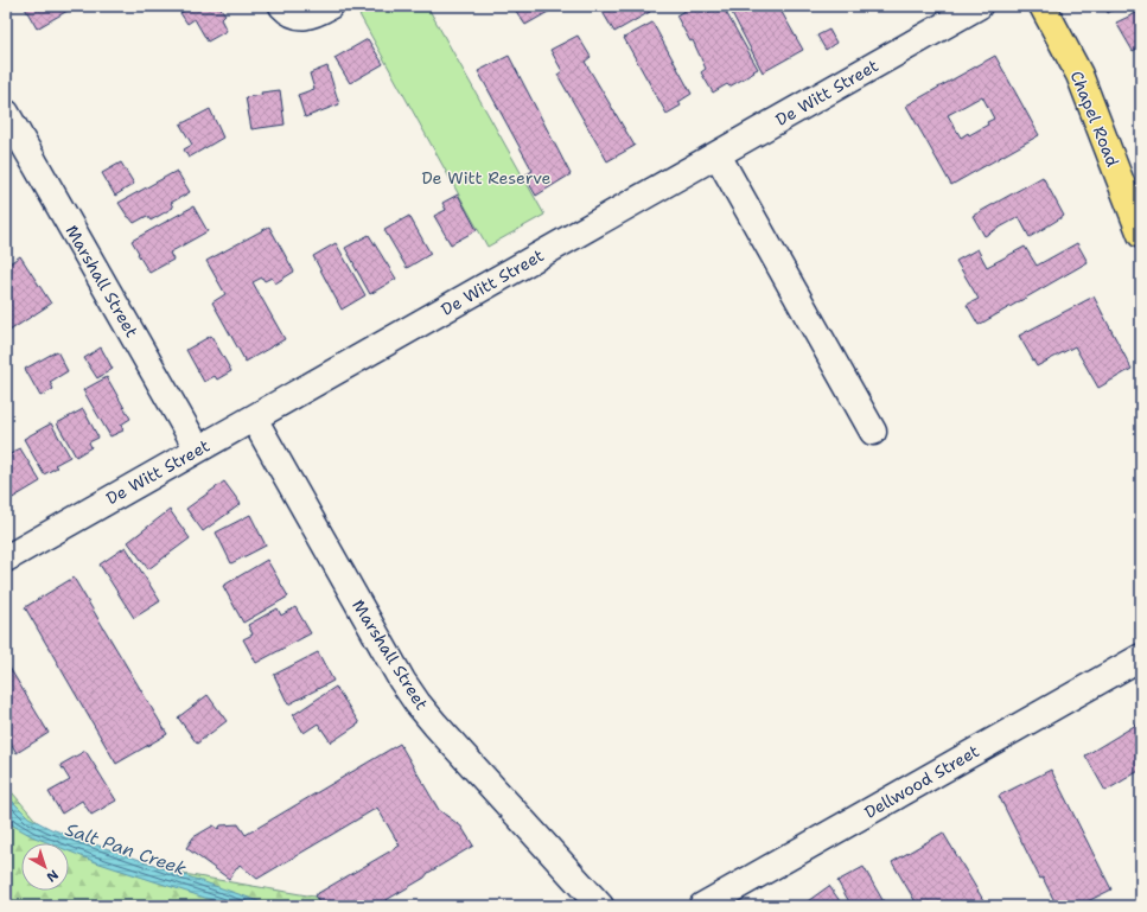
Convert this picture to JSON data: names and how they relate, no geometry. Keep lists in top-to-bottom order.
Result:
{
  "streets": {
    "main road": ["Chapel Road"],
    "street": ["De Witt Street", "Marshall Street", "Dellwood Street"]
  },
  "crossings": [
    ["De Witt Street", "Marshall Street"]
  ],
  "water": ["Salt Pan Creek"],
  "parks": ["De Witt Reserve"],
  "north": "bottom right"
}
